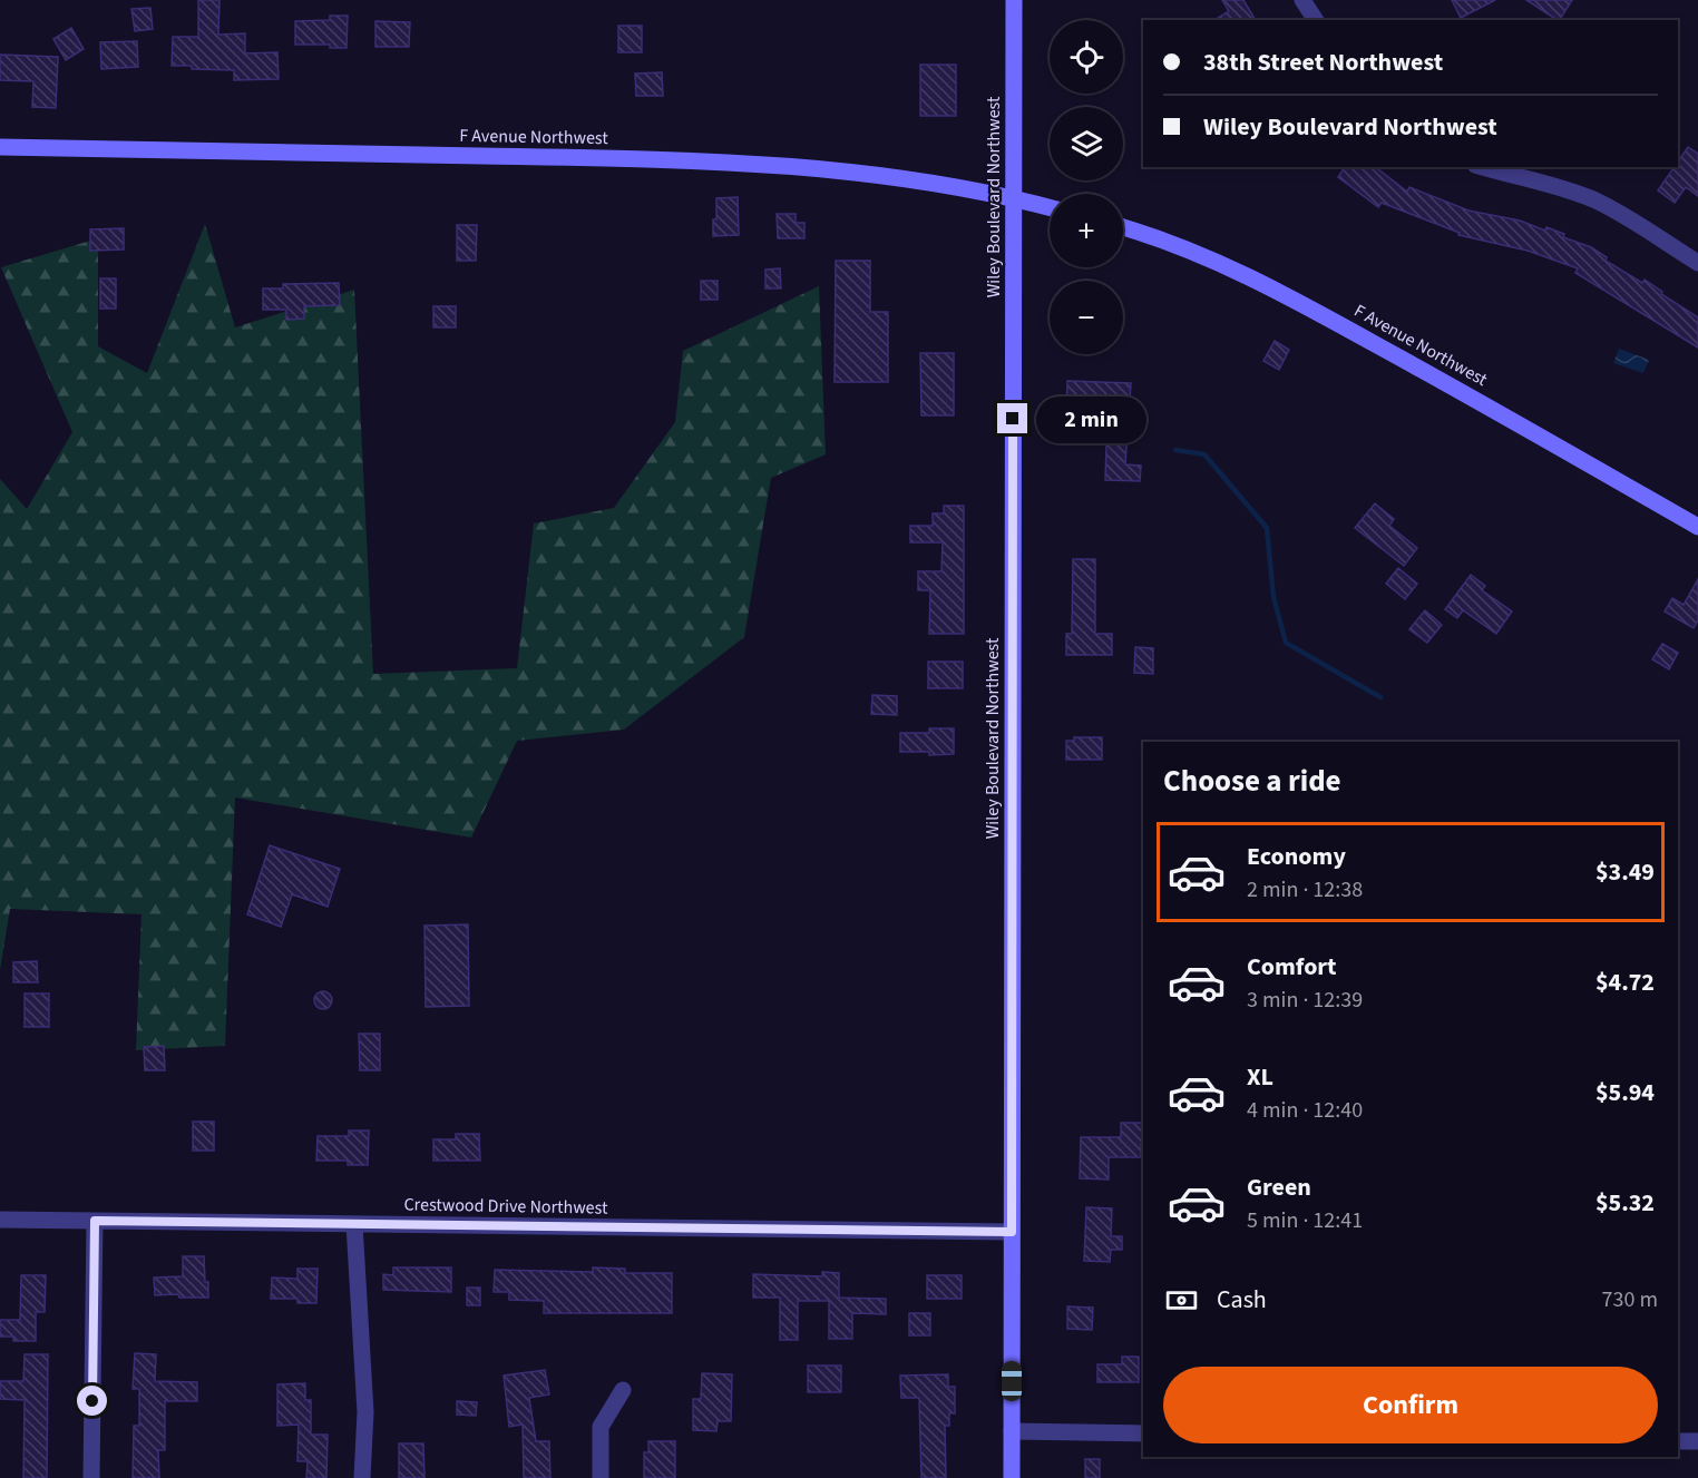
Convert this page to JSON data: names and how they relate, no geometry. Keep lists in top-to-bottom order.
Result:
{
  "streets": {
    "main road": ["F Avenue Northwest", "Wiley Boulevard Northwest"],
    "street": ["Crestwood Drive Northwest"]
  },
  "crossings": [
    ["F Avenue Northwest", "Wiley Boulevard Northwest"],
    ["Wiley Boulevard Northwest", "Crestwood Drive Northwest"]
  ],
  "page": {
    "map_buttons": ["+", "−"],
    "banner": ["38th Street Northwest", "Wiley Boulevard Northwest"],
    "bubble": "2 min",
    "heading": "Choose a ride",
    "list": [
      {
        "name": "Economy",
        "note": "2 min · 12:38",
        "value": "$3.49"
      },
      {
        "name": "Comfort",
        "note": "3 min · 12:39",
        "value": "$4.72"
      },
      {
        "name": "XL",
        "note": "4 min · 12:40",
        "value": "$5.94"
      },
      {
        "name": "Green",
        "note": "5 min · 12:41",
        "value": "$5.32"
      }
    ],
    "pay": ["Cash", "730 m"],
    "buttons": "Confirm"
  }
}
